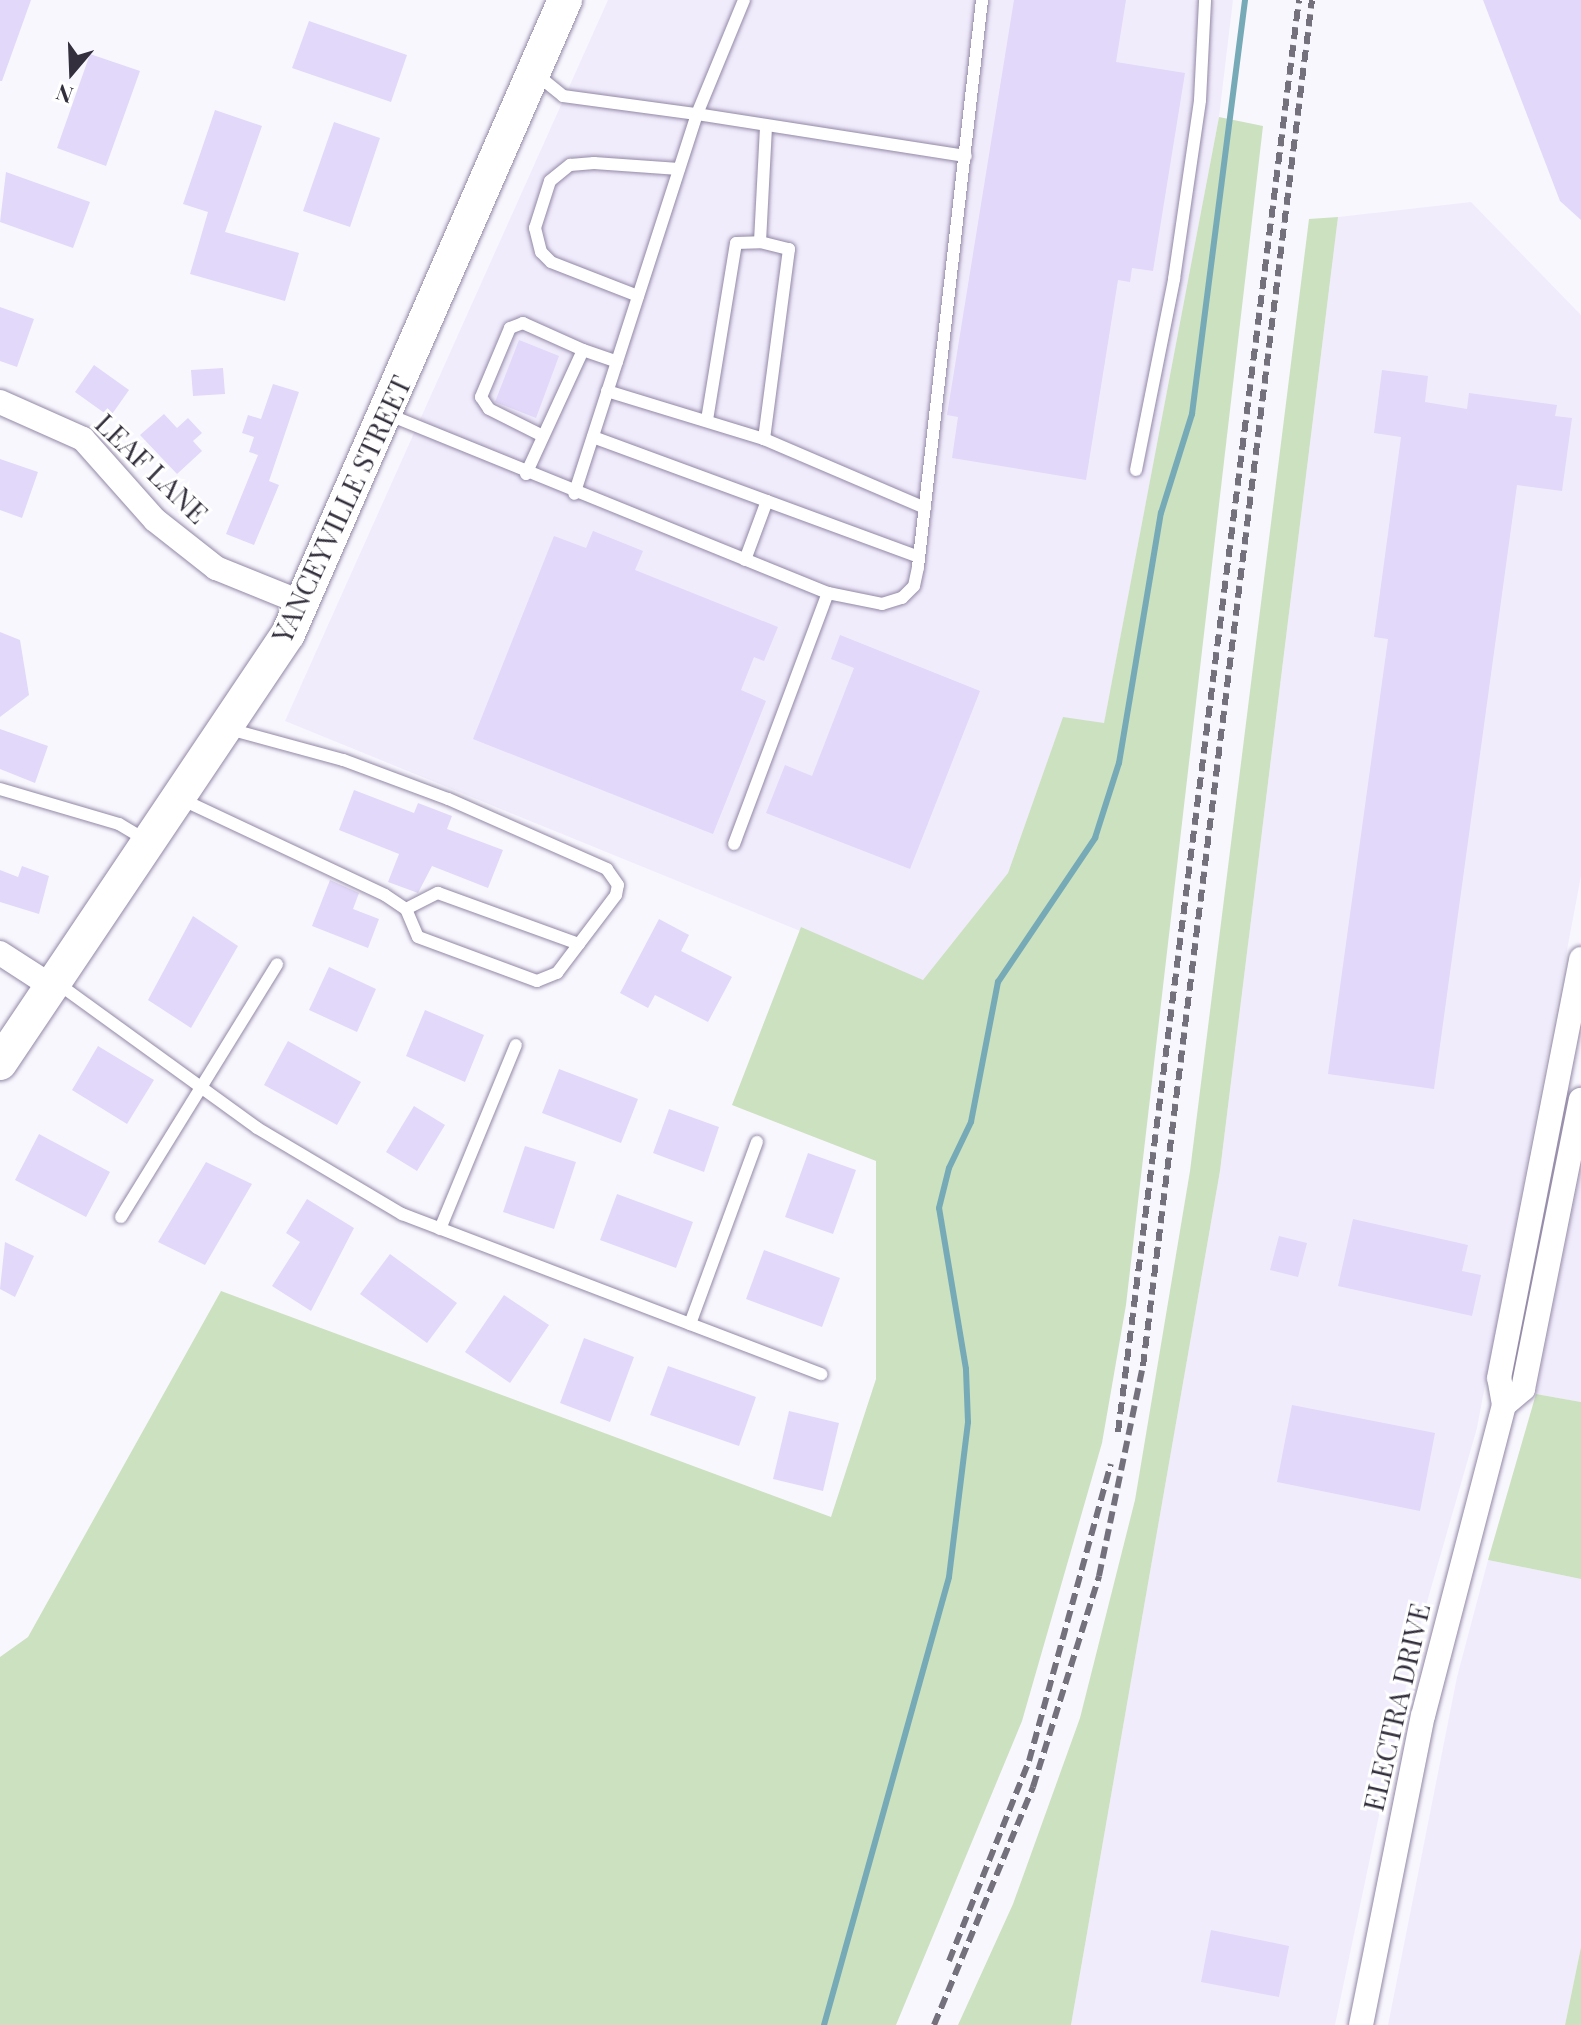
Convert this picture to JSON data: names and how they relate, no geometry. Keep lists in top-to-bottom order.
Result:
{
  "streets": {
    "main road": ["YANCEYVILLE STREET"],
    "street": ["LEAF LANE", "ELECTRA DRIVE"]
  },
  "crossings": [
    ["LEAF LANE", "YANCEYVILLE STREET"]
  ],
  "north": "bottom"
}
